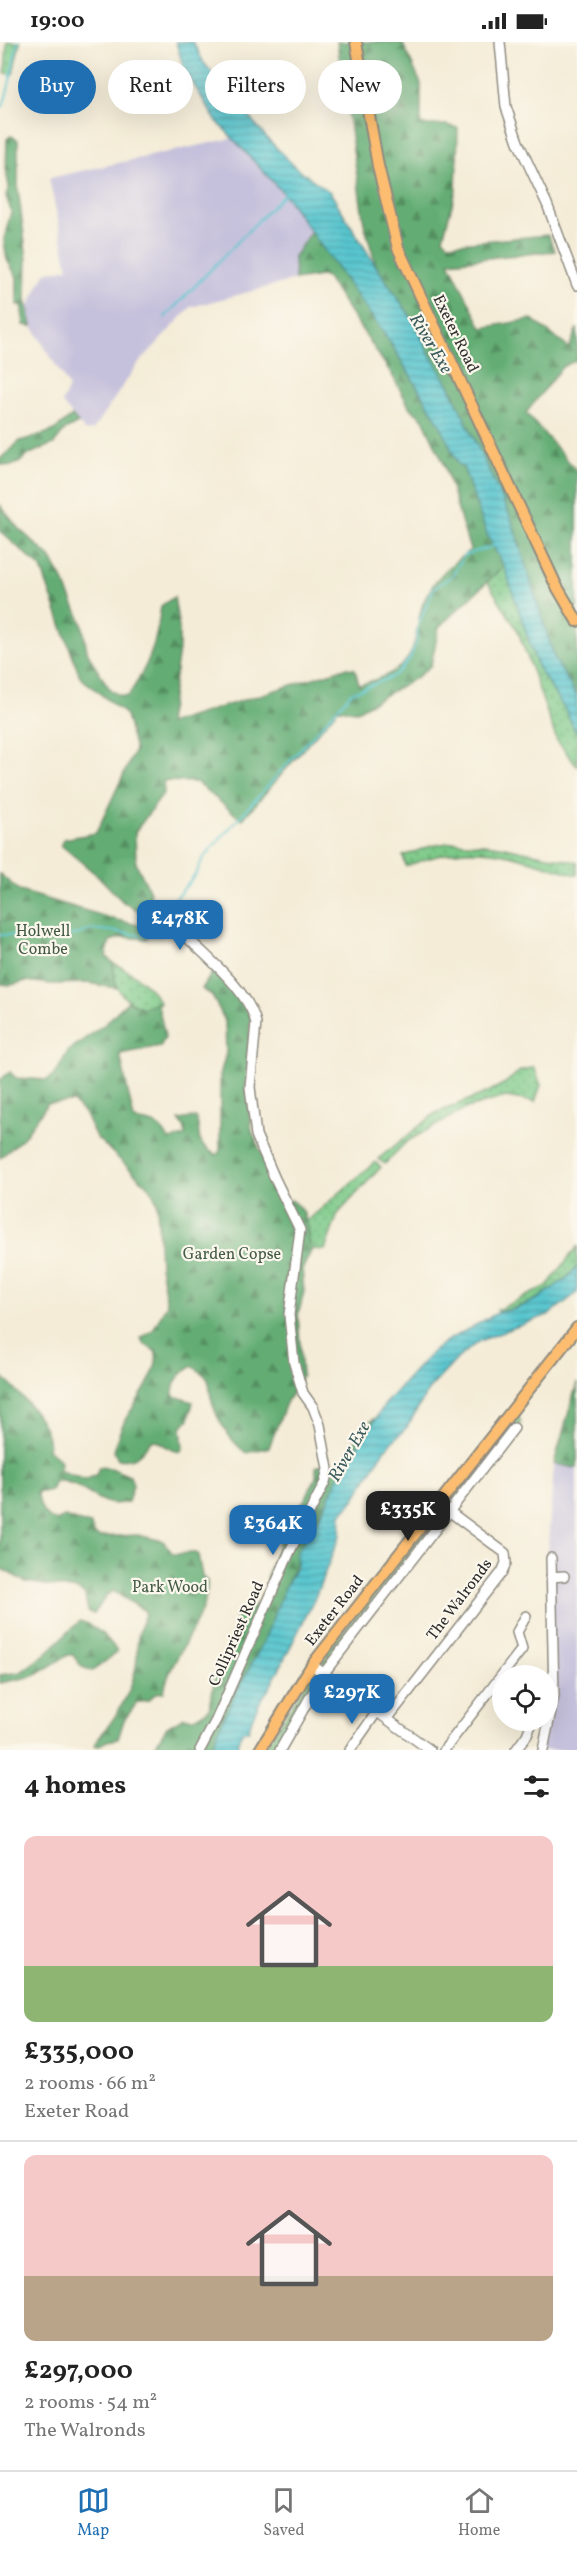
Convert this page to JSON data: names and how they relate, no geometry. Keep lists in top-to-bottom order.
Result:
{
  "streets": {
    "main road": ["Exeter Road"],
    "street": ["The Walronds", "Collipriest Road"]
  },
  "crossings": [
    ["Exeter Road", "The Walronds"]
  ],
  "water": ["River Exe"],
  "parks": ["Holwell Combe", "Garden Copse", "Park Wood"],
  "page": {
    "status": "19:00",
    "chip": [
      "Buy",
      "Rent",
      "Filters",
      "New"
    ],
    "price": [
      "£478K",
      "£335K",
      "£364K",
      "£297K"
    ],
    "heading": "4 homes",
    "list": [
      {
        "name": "£335,000",
        "note": "2 rooms · 66 m² · Exeter Road"
      },
      {
        "name": "£297,000",
        "note": "2 rooms · 54 m² · The Walronds"
      }
    ],
    "tabs": ["Map", "Saved", "Home"]
  }
}
